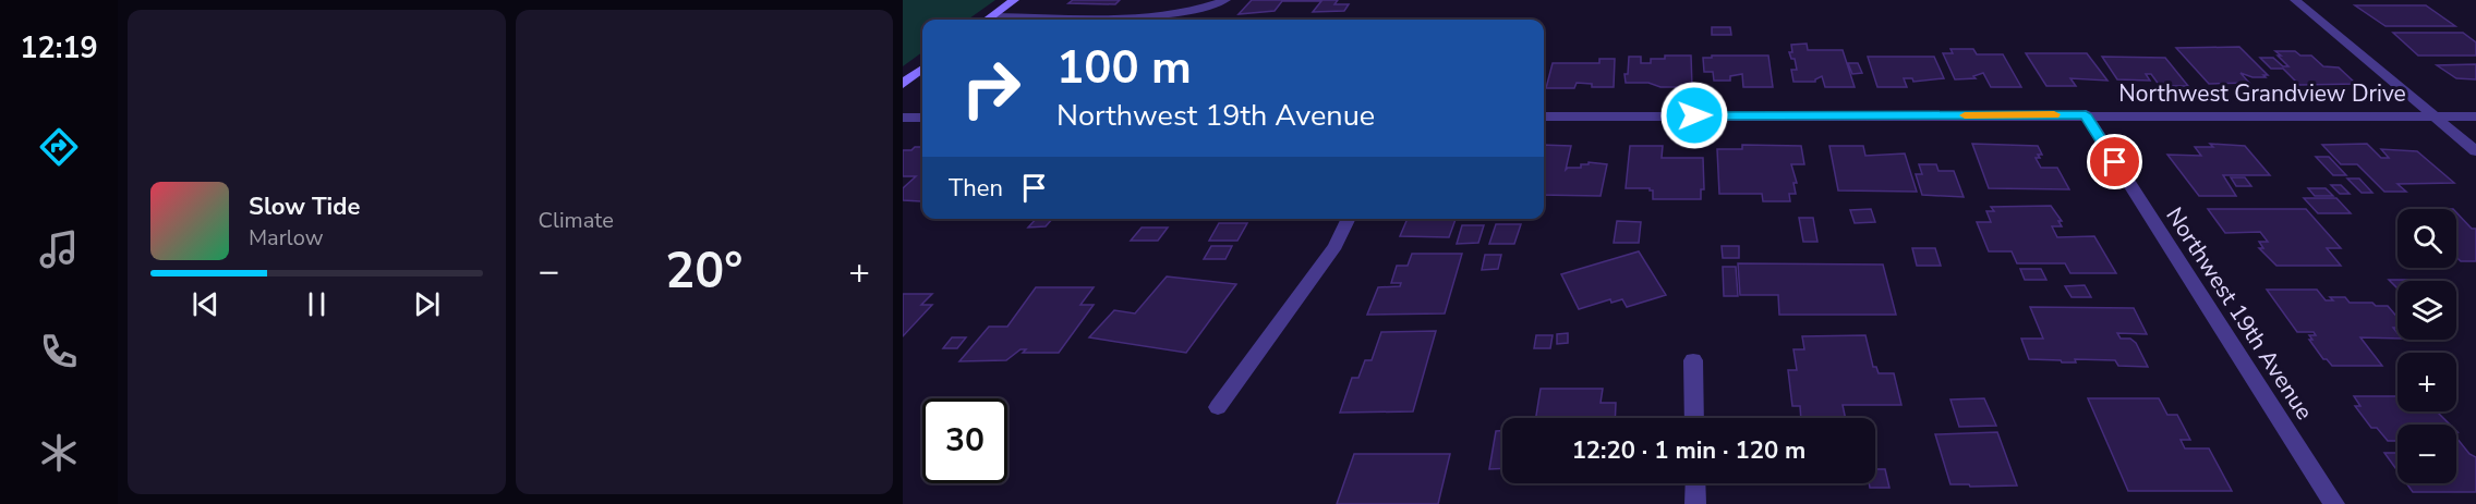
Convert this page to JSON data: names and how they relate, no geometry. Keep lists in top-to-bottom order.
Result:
{
  "streets": {
    "street": ["Northwest Grandview Drive", "Northwest 19th Avenue"]
  },
  "crossings": [
    ["Northwest Grandview Drive", "Northwest 19th Avenue"]
  ],
  "page": {
    "tabs": "12:19",
    "tile": "Climate",
    "turn": ["100 m", "Northwest 19th Avenue"],
    "then": "Then",
    "song": ["Slow Tide", "Marlow"],
    "map_buttons": ["+", "−"],
    "heat": ["−", "20°", "+"],
    "limit": "30",
    "trip": "12:20 · 1 min · 120 m"
  }
}
